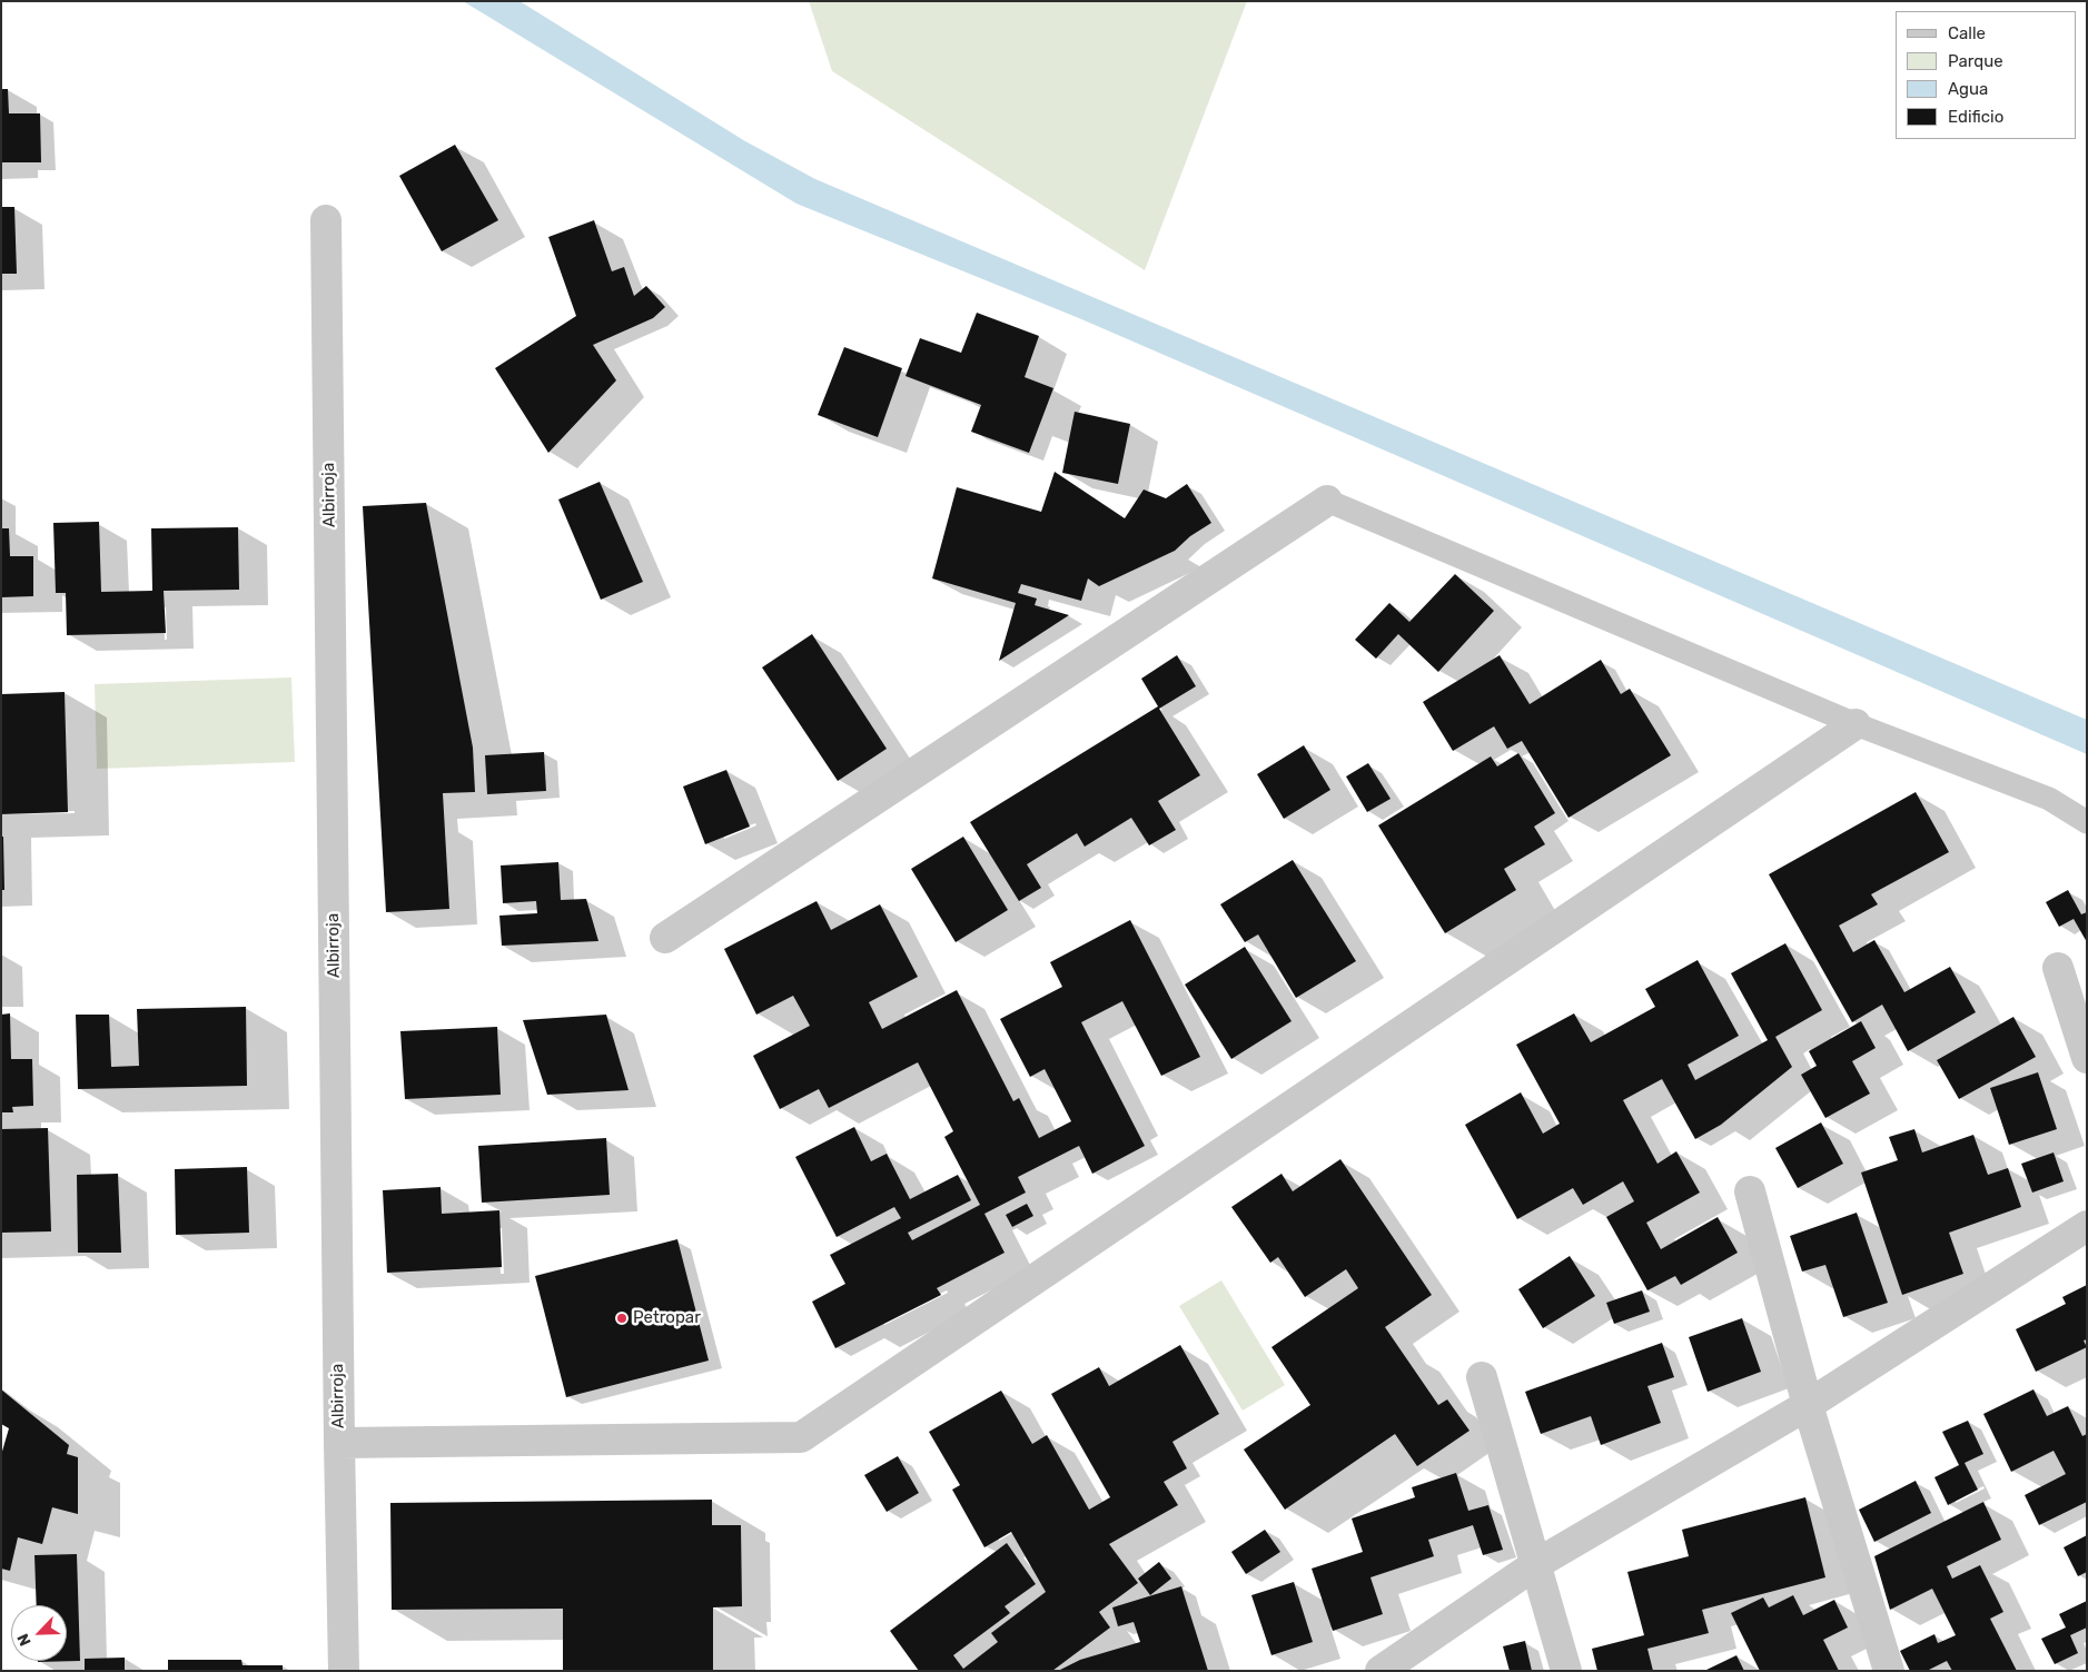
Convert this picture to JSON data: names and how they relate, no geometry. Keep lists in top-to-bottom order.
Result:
{
  "streets": {
    "street": ["Albirroja"]
  },
  "places": ["Petropar"],
  "legend": [
    "Calle",
    "Parque",
    "Agua",
    "Edificio"
  ],
  "north": "bottom left"
}
